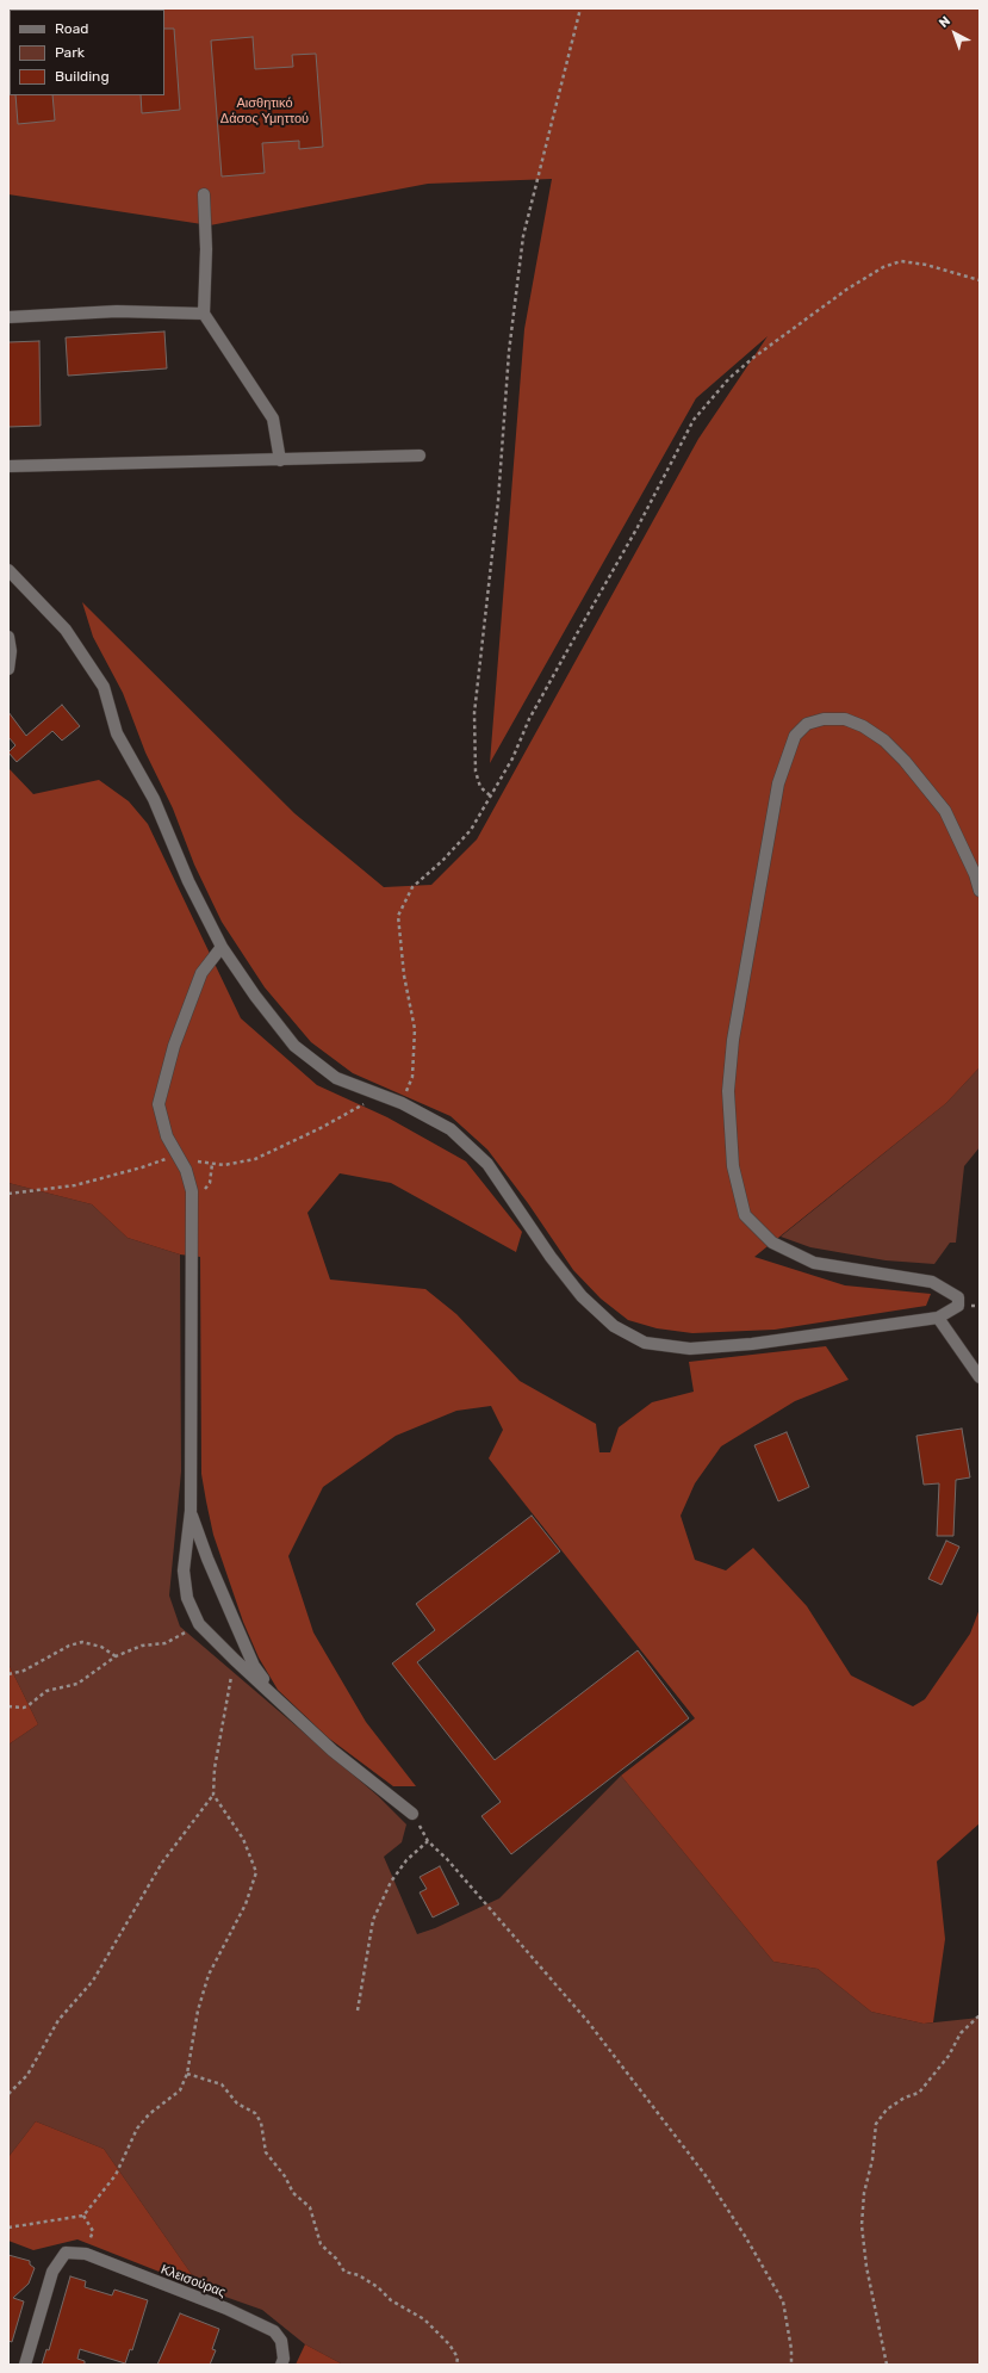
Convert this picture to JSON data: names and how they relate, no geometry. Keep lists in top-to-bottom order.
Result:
{
  "streets": {
    "street": ["Κλεισούρας"]
  },
  "parks": ["Αισθητικό Δάσος Υμηττού"],
  "legend": ["Road", "Park", "Building"],
  "north": "top left"
}
